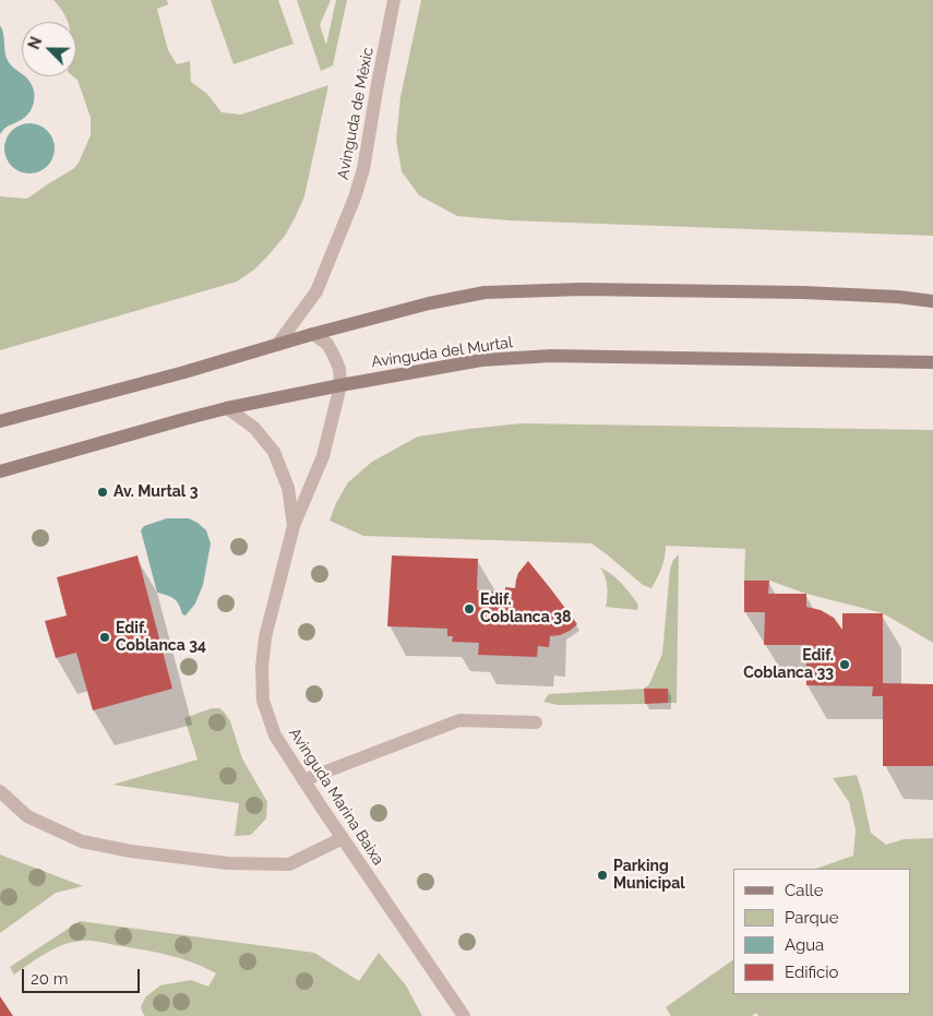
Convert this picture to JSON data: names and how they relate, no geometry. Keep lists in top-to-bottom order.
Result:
{
  "streets": {
    "main road": ["Avinguda del Murtal"],
    "street": ["Avinguda de Mèxic", "Avinguda Marina Baixa"]
  },
  "crossings": [
    ["Avinguda del Murtal", "Avinguda Marina Baixa"]
  ],
  "places": [
    "Av. Murtal 3",
    "Edif. Coblanca 38",
    "Edif. Coblanca 34",
    "Edif. Coblanca 33",
    "Parking Municipal"
  ],
  "legend": [
    "Calle",
    "Parque",
    "Agua",
    "Edificio"
  ],
  "scale_bar": "20 m",
  "north": "top left"
}
